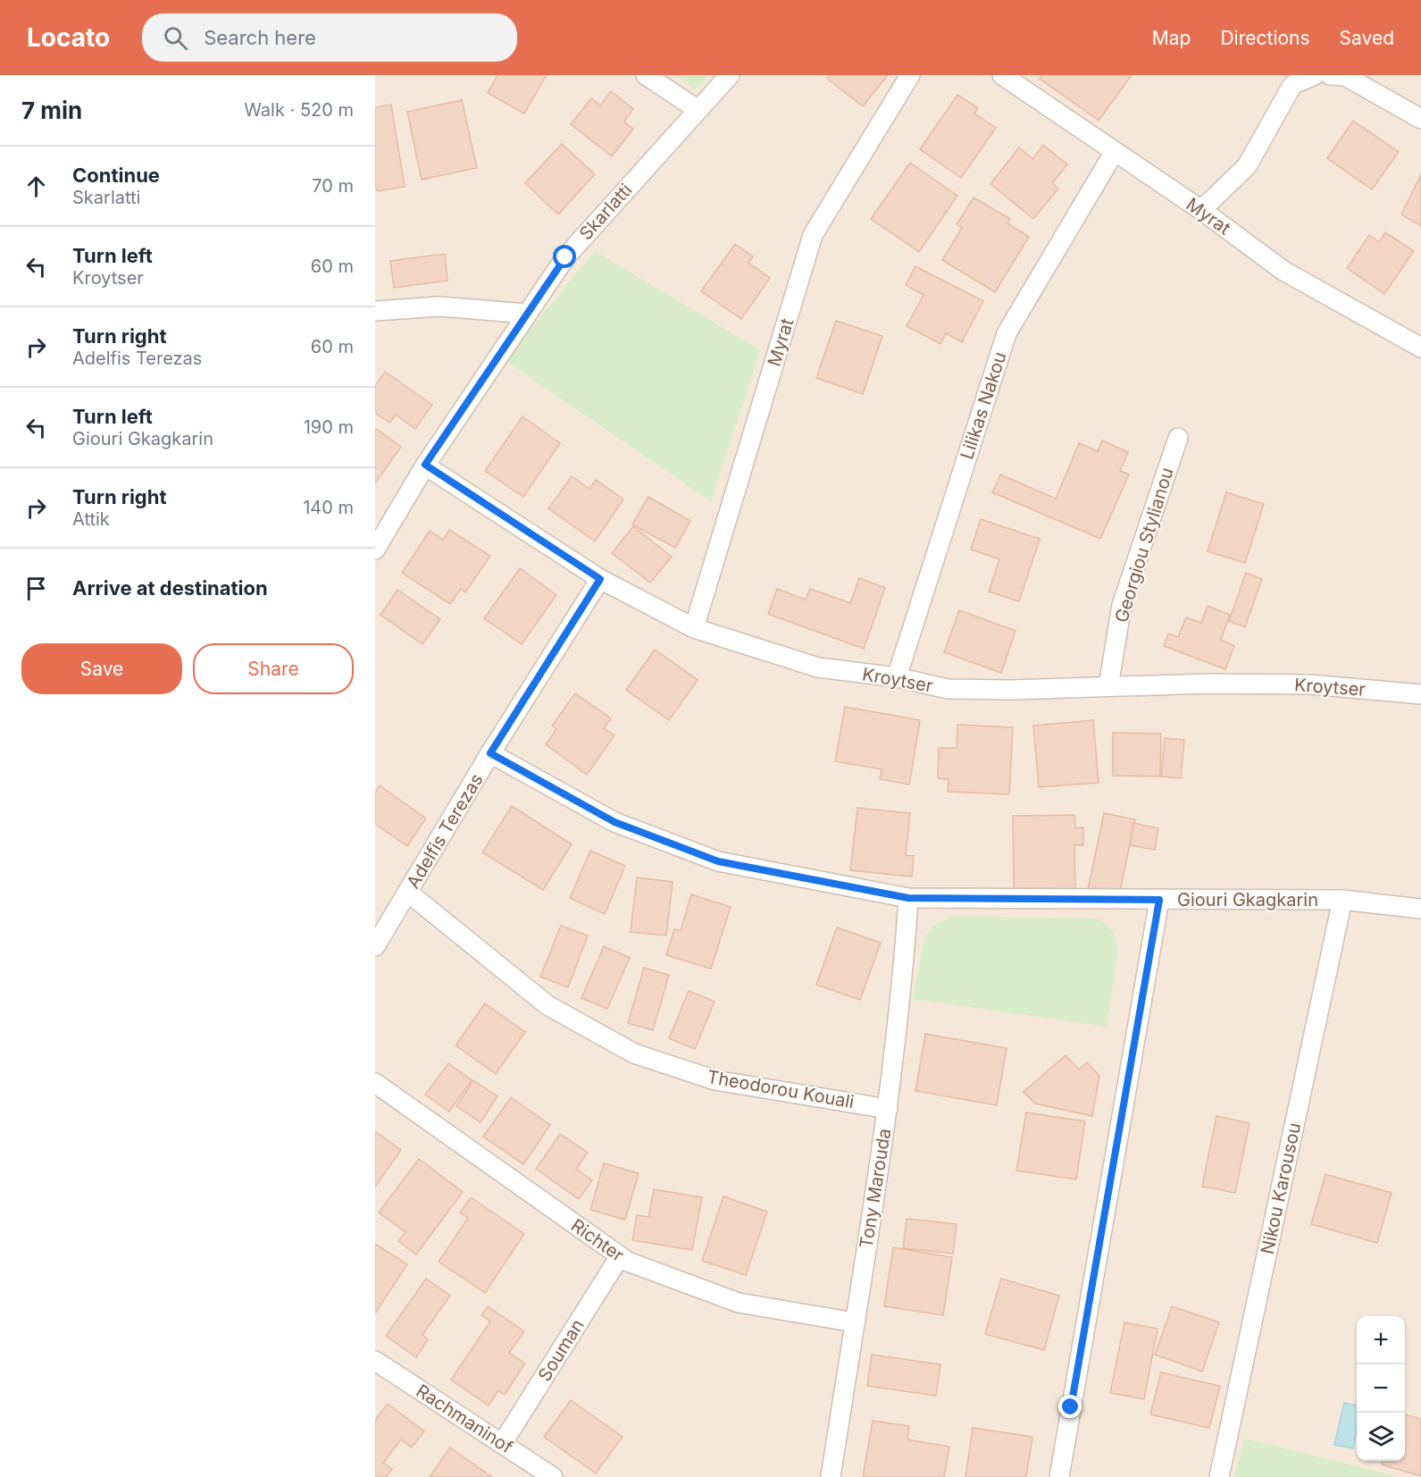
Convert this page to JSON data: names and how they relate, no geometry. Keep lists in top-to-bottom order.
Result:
{
  "streets": {
    "street": [
      "Skarlatti",
      "Myrat",
      "Lilikas Nakou",
      "Georgiou Stylianou",
      "Kroytser",
      "Adelfis Terezas",
      "Giouri Gkagkarin",
      "Theodorou Kouali",
      "Tony Marouda",
      "Nikou Karousou",
      "Richter",
      "Souman",
      "Rachmaninof"
    ]
  },
  "crossings": [
    ["Skarlatti", "Kroytser"],
    ["Myrat", "Lilikas Nakou"],
    ["Myrat", "Kroytser"],
    ["Lilikas Nakou", "Kroytser"],
    ["Georgiou Stylianou", "Kroytser"],
    ["Kroytser", "Adelfis Terezas"],
    ["Adelfis Terezas", "Giouri Gkagkarin"],
    ["Adelfis Terezas", "Theodorou Kouali"],
    ["Giouri Gkagkarin", "Tony Marouda"],
    ["Giouri Gkagkarin", "Nikou Karousou"],
    ["Theodorou Kouali", "Tony Marouda"],
    ["Tony Marouda", "Richter"],
    ["Richter", "Souman"],
    ["Souman", "Rachmaninof"]
  ],
  "page": {
    "header": "Locato",
    "search": "Search here",
    "nav": ["Map", "Directions", "Saved"],
    "heading": ["7 min", "Walk · 520 m"],
    "list": [
      ["Continue", "Skarlatti", "70 m"],
      ["Turn left", "Kroytser", "60 m"],
      ["Turn right", "Adelfis Terezas", "60 m"],
      ["Turn left", "Giouri Gkagkarin", "190 m"],
      ["Turn right", "Attik", "140 m"],
      "Arrive at destination"
    ],
    "buttons": ["Save", "Share"],
    "map_buttons": ["+", "−"]
  }
}
